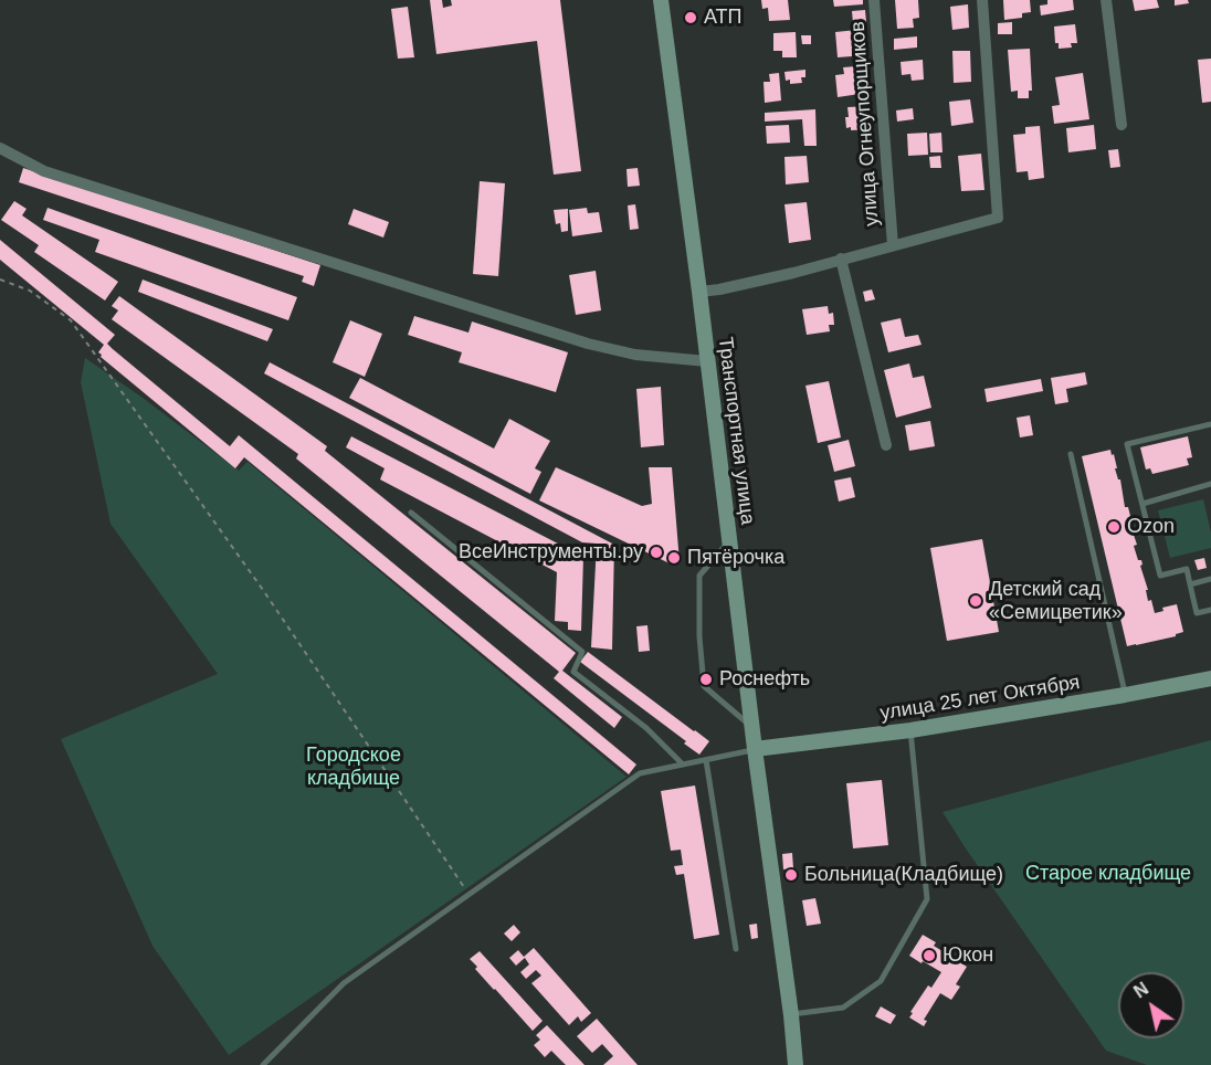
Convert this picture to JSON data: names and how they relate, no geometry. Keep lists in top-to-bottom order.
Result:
{
  "streets": {
    "main road": ["Транспортная улица", "улица 25 лет Октября"],
    "street": ["улица Огнеупорщиков"]
  },
  "crossings": [
    ["Транспортная улица", "улица 25 лет Октября"]
  ],
  "parks": ["Городское кладбище", "Старое кладбище"],
  "places": [
    "АТП",
    "Ozon",
    "ВсеИнструменты.ру",
    "Пятёрочка",
    "Детский сад «Семицветик»",
    "Роснефть",
    "Больница(Кладбище)",
    "Юкон"
  ],
  "north": "top left"
}
